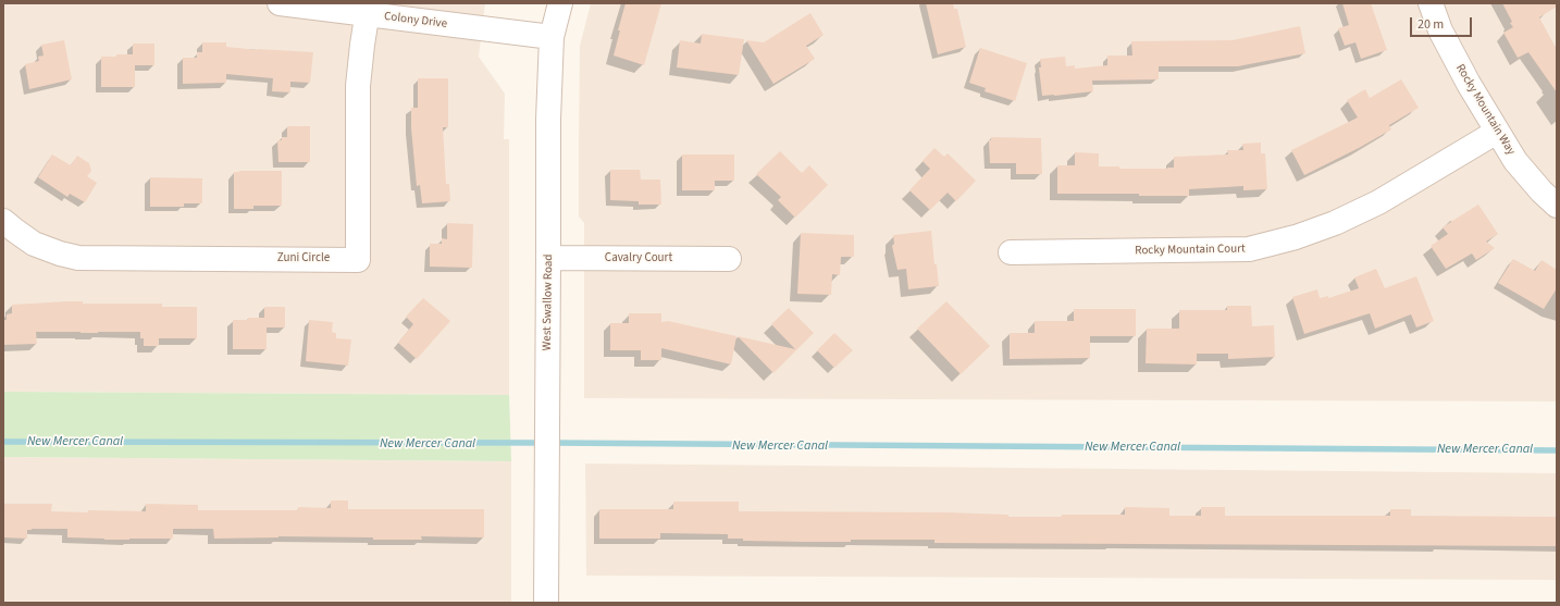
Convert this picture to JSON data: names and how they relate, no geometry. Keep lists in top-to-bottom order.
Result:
{
  "streets": {
    "street": [
      "Colony Drive",
      "Rocky Mountain Way",
      "Rocky Mountain Court",
      "Zuni Circle",
      "Cavalry Court",
      "West Swallow Road"
    ]
  },
  "crossings": [
    ["Colony Drive", "Zuni Circle"],
    ["Colony Drive", "West Swallow Road"],
    ["Rocky Mountain Way", "Rocky Mountain Court"],
    ["Cavalry Court", "West Swallow Road"]
  ],
  "water": ["New Mercer Canal"],
  "scale_bar": "20 m"
}
